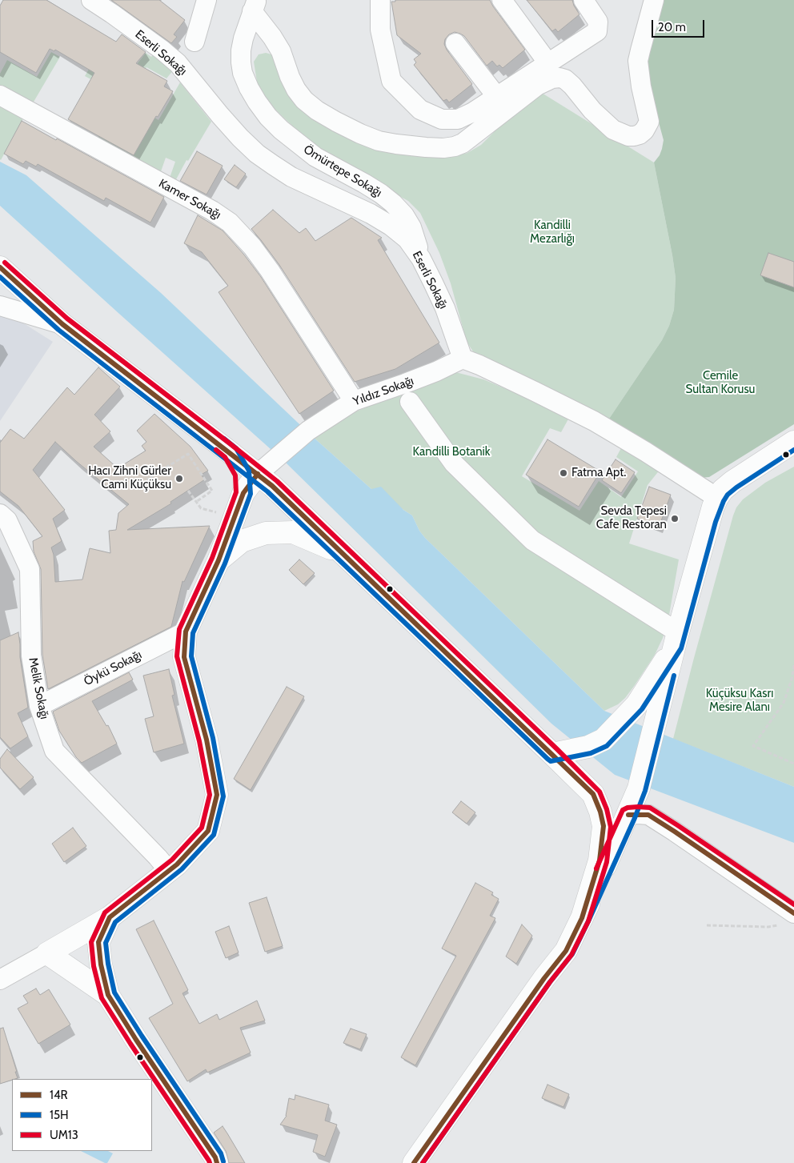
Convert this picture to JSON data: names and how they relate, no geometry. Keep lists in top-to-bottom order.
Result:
{
  "streets": {
    "street": [
      "Eserli Sokağı",
      "Ömürtepe Sokağı",
      "Kamer Sokağı",
      "Yıldız Sokağı",
      "Öykü Sokağı",
      "Melik Sokağı"
    ]
  },
  "crossings": [
    ["Eserli Sokağı", "Ömürtepe Sokağı"],
    ["Eserli Sokağı", "Yıldız Sokağı"],
    ["Kamer Sokağı", "Yıldız Sokağı"],
    ["Öykü Sokağı", "Melik Sokağı"]
  ],
  "parks": [
    "Kandilli Mezarlığı",
    "Cemile Sultan Korusu",
    "Kandilli Botanik",
    "Küçüksu Kasrı Mesire Alanı"
  ],
  "places": ["Fatma Apt.", "Hacı Zihni Gürler Cami Küçüksu", "Sevda Tepesi Cafe Restoran"],
  "lines": ["transit line UM13", "transit line 14R", "transit line 15H"],
  "legend": ["14R", "15H", "UM13"],
  "scale_bar": "20 m"
}
